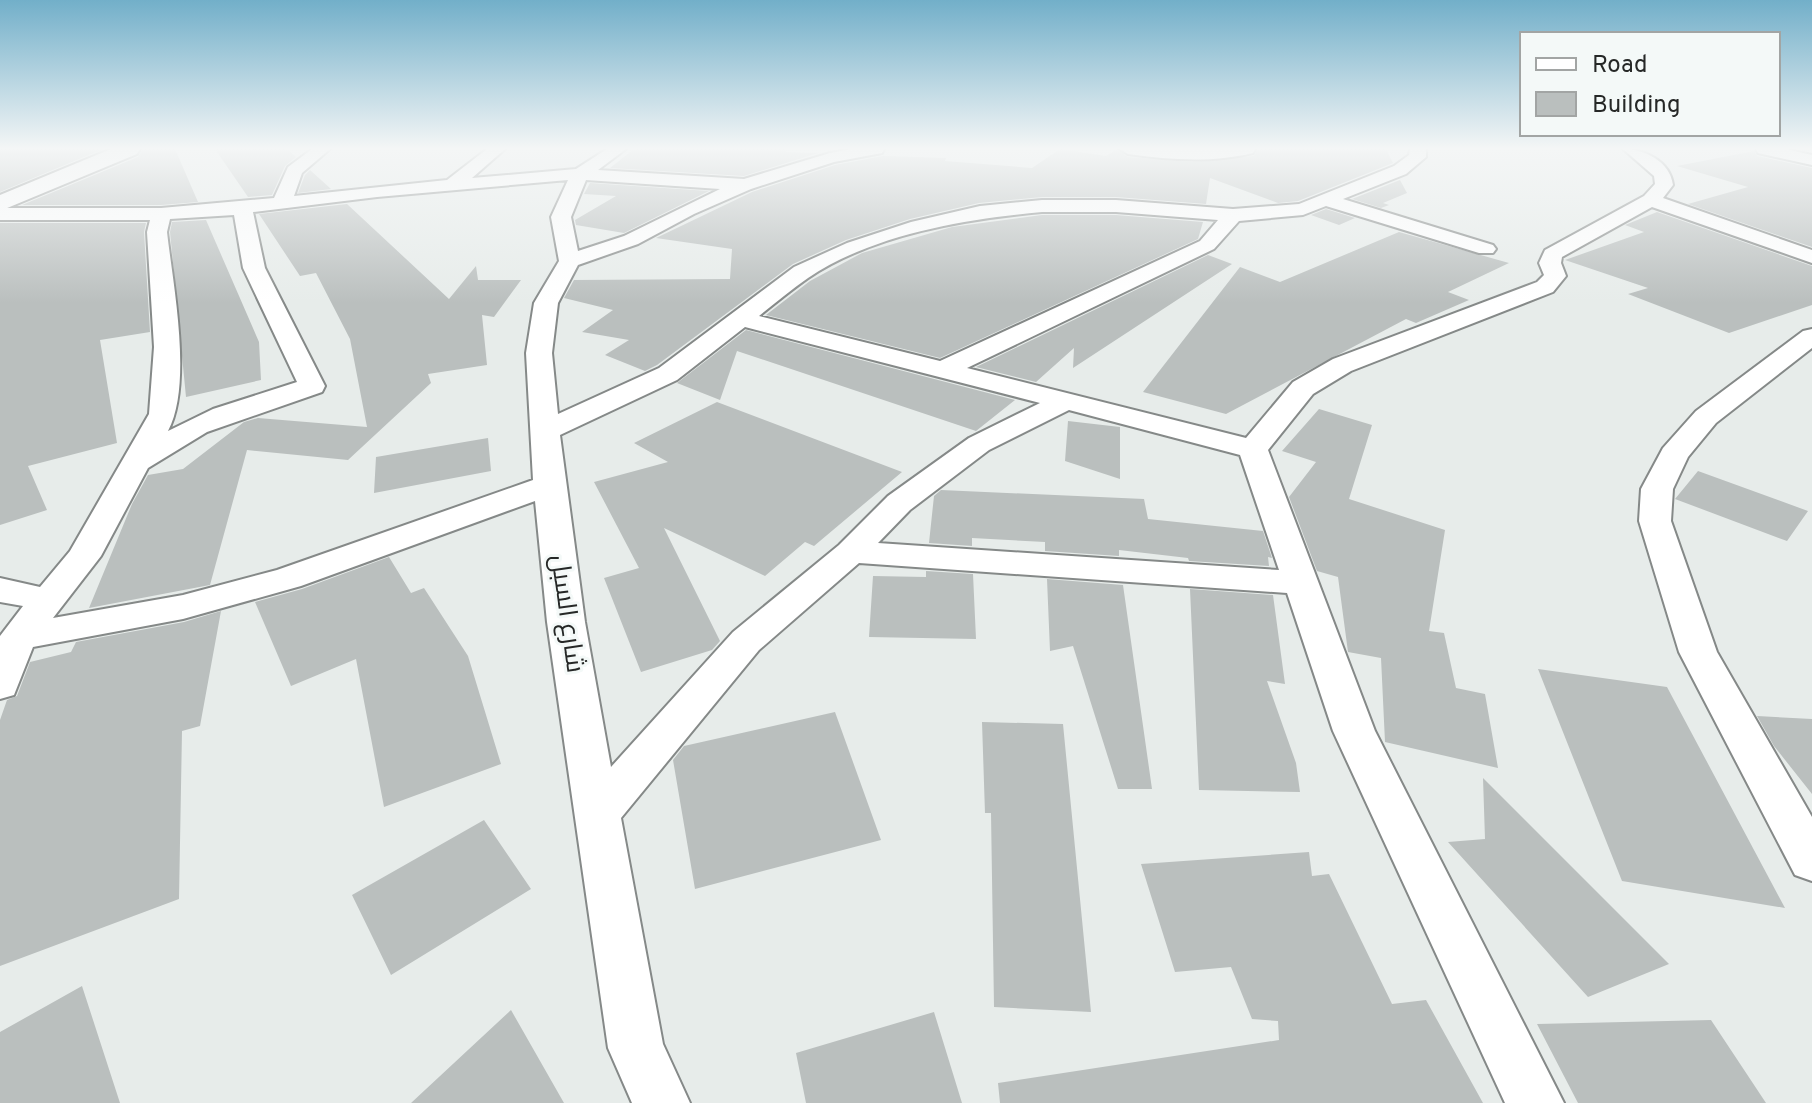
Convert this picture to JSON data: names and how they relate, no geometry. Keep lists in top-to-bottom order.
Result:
{
  "streets": {
    "street": ["شارع السبل"]
  },
  "legend": ["Road", "Building"]
}
